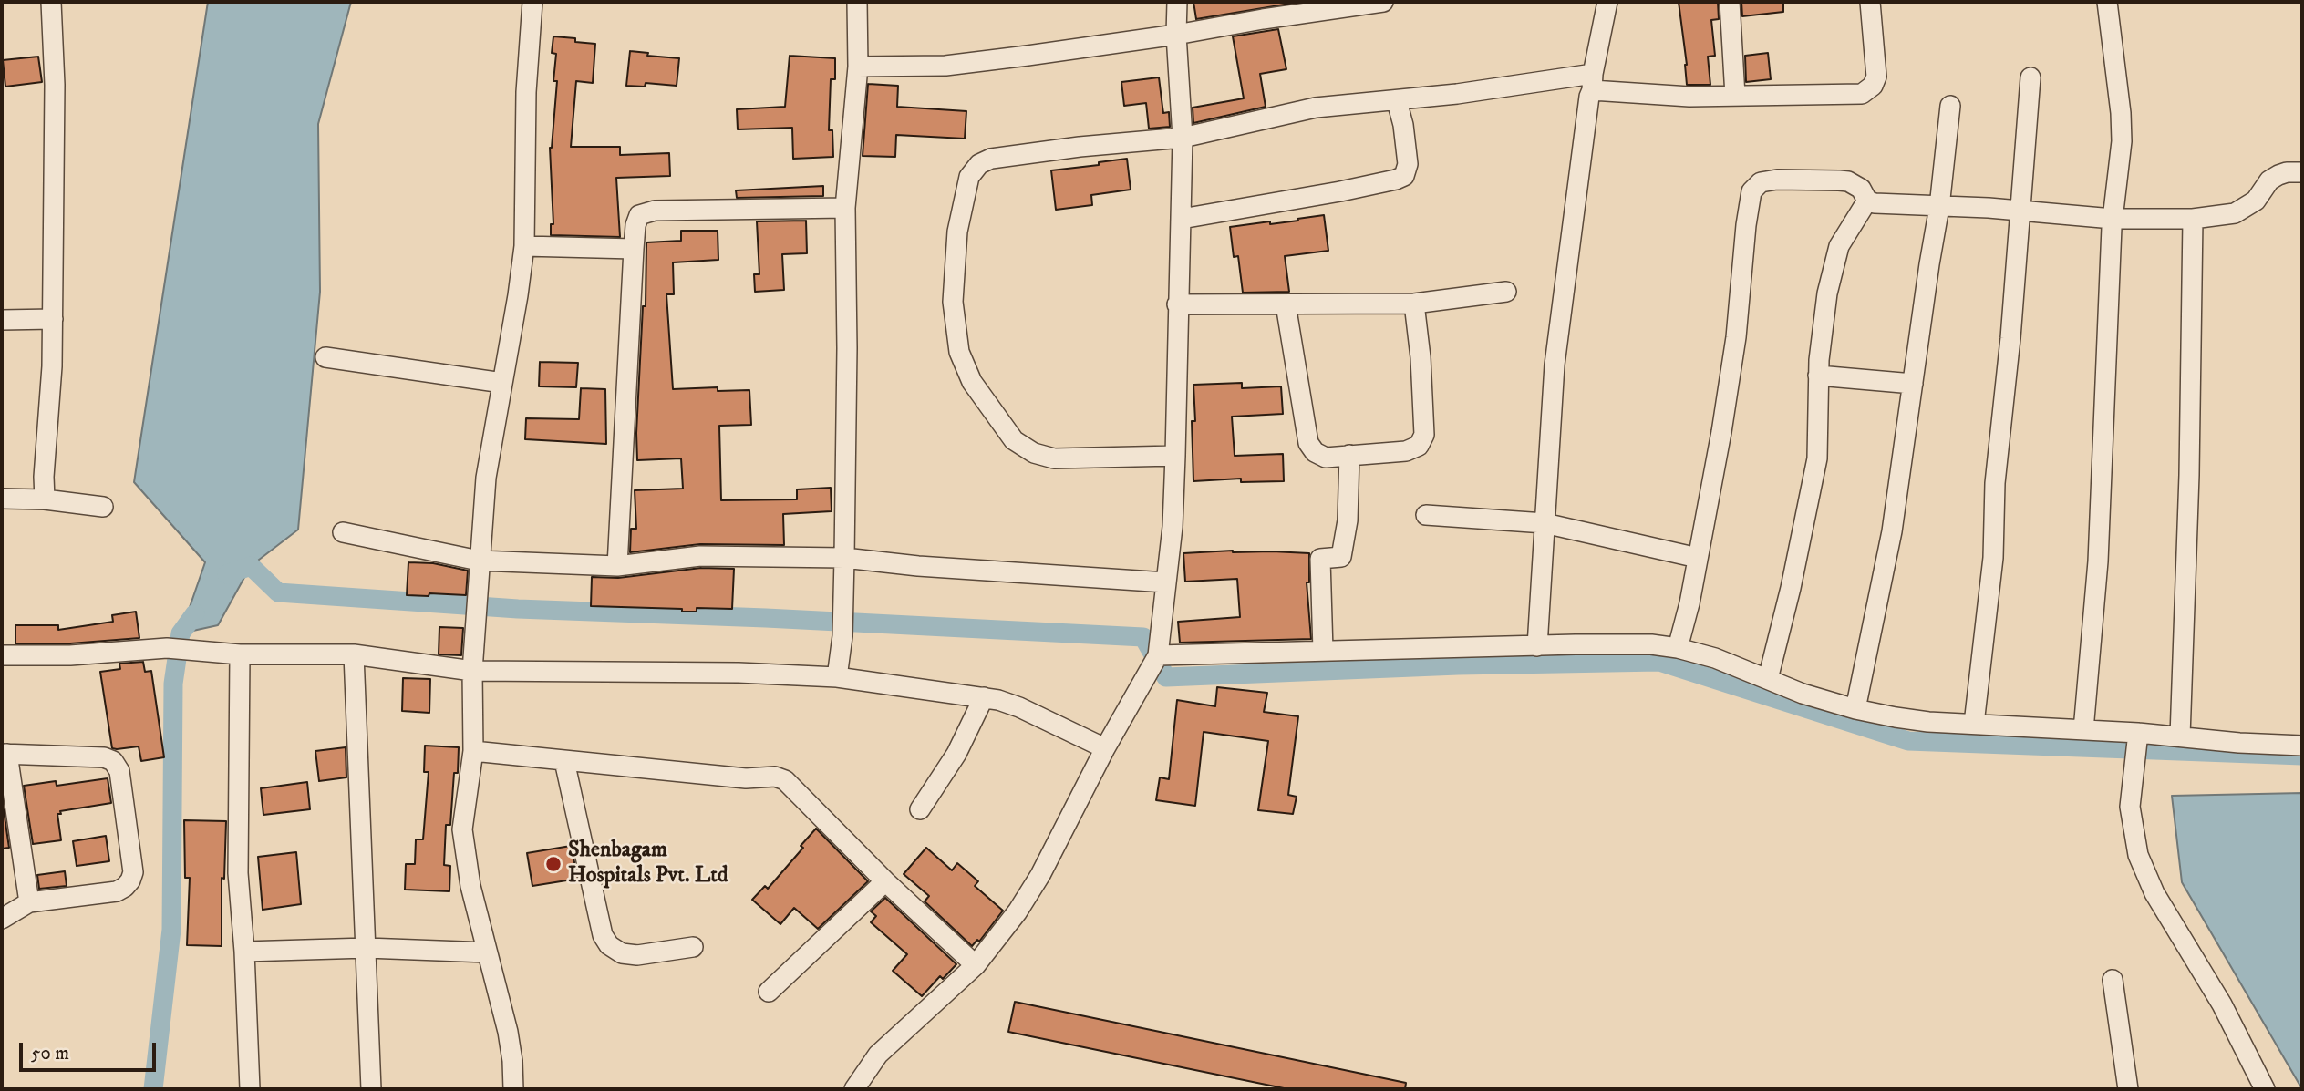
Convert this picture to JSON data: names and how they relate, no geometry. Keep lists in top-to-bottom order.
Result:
{
  "places": ["Shenbagam Hospitals Pvt. Ltd"],
  "scale_bar": "50 m"
}
